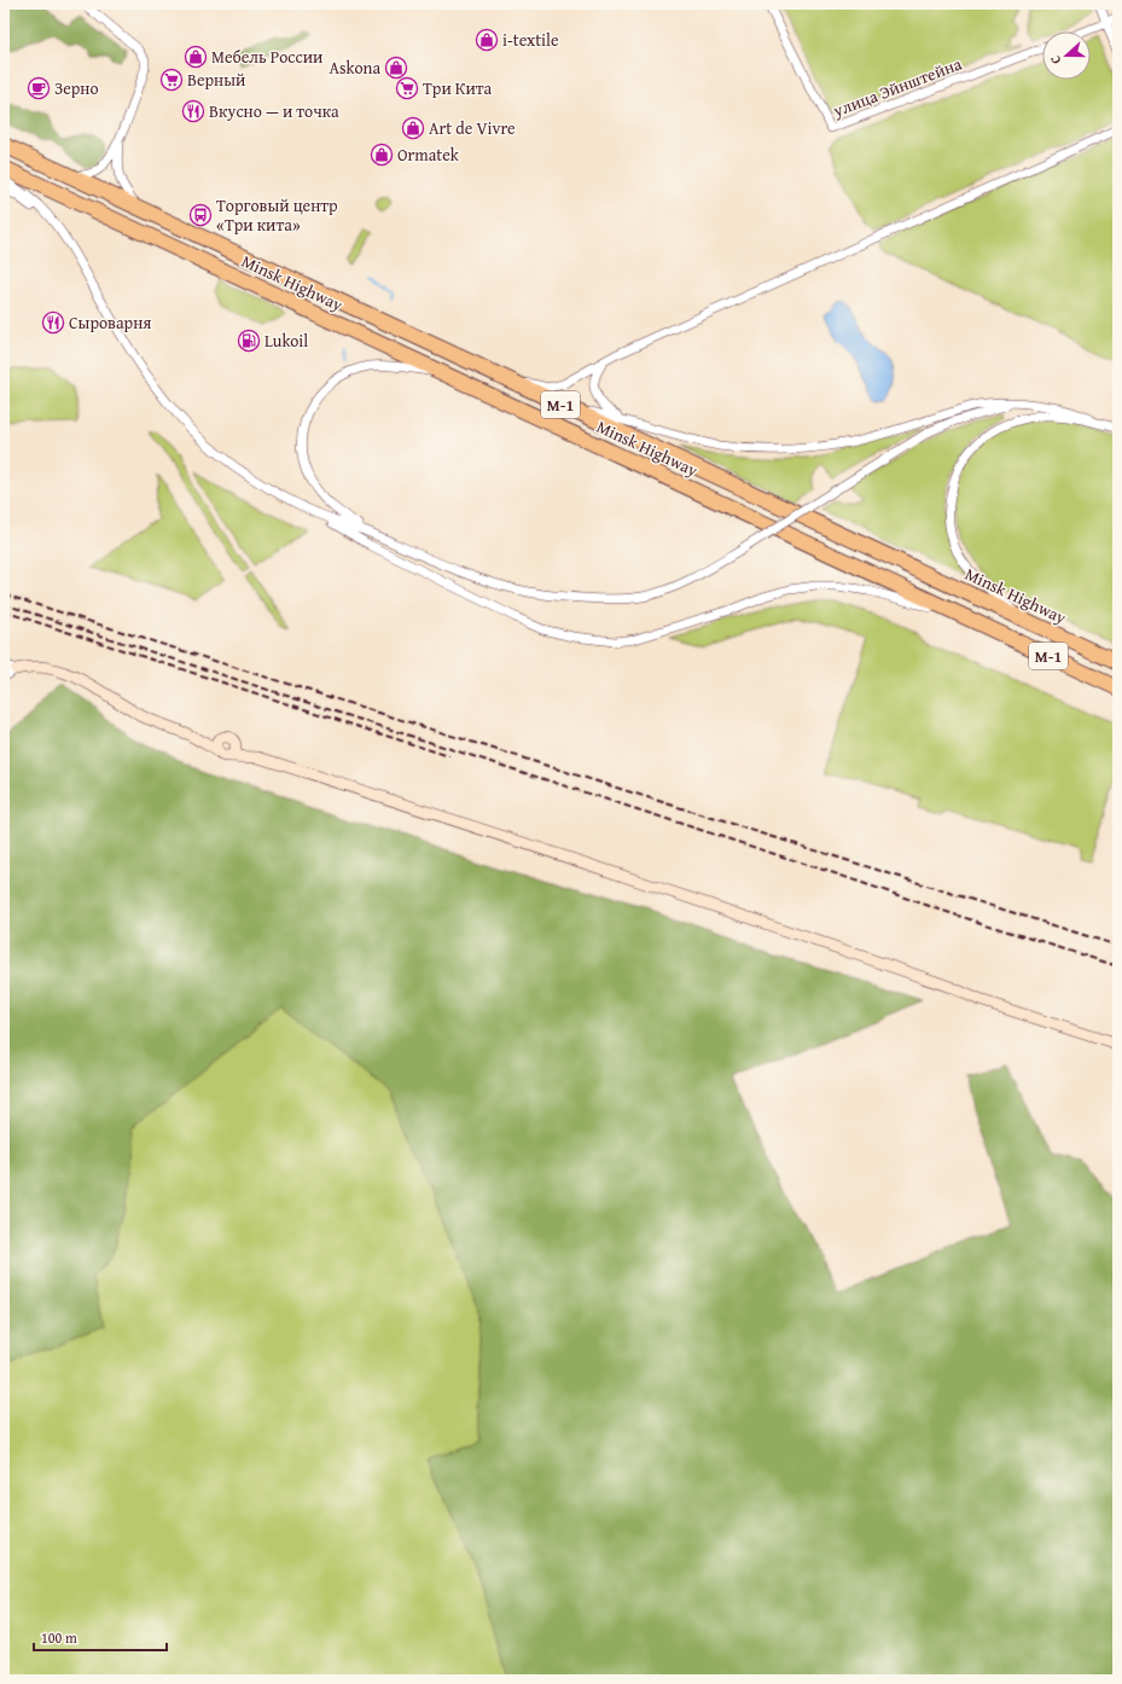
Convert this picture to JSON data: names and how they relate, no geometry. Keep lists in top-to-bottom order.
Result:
{
  "streets": {
    "highway": ["Minsk Highway", "М-1"],
    "street": ["улица Эйнштейна"]
  },
  "places": {
    "shop": [
      "i-textile",
      "Мебель России",
      "Askona",
      "Art de Vivre",
      "Ormatek"
    ],
    "supermarket": ["Верный", "Три Кита"],
    "cafe": ["Зерно"],
    "restaurant": ["Вкусно — и точка", "Сыроварня"],
    "bus stop": ["Торговый центр «Три кита»"],
    "fuel station": ["Lukoil"]
  },
  "scale_bar": "100 m",
  "north": "left"
}
